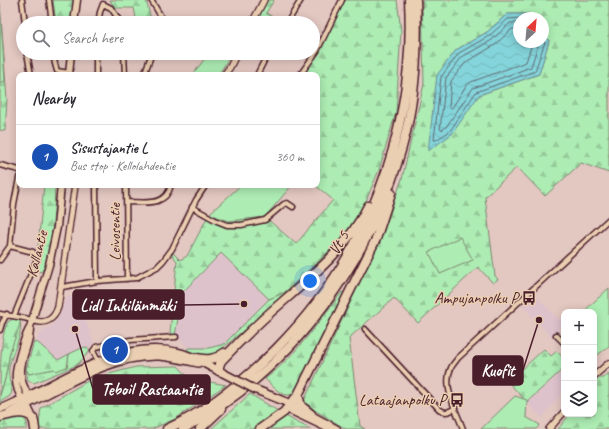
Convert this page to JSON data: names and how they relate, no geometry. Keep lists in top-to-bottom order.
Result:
{
  "streets": {
    "highway": ["Vt 5"],
    "main road": ["Kallantie"],
    "street": ["Leivosentie"]
  },
  "places": {
    "bus stop": ["Ampujanpolku P", "Lataajanpolku P"],
    "other": ["Lidl Inkilänmäki", "Kuofit", "Teboil Rastaantie"]
  },
  "north": "top right",
  "page": {
    "search": "Search here",
    "heading": "Nearby",
    "list": [
      {
        "mark": "1",
        "name": "Sisustajantie L",
        "note": "Bus stop · Kellolahdentie",
        "value": "360 m"
      }
    ],
    "map_buttons": ["+", "−"],
    "pins": "1"
  }
}
